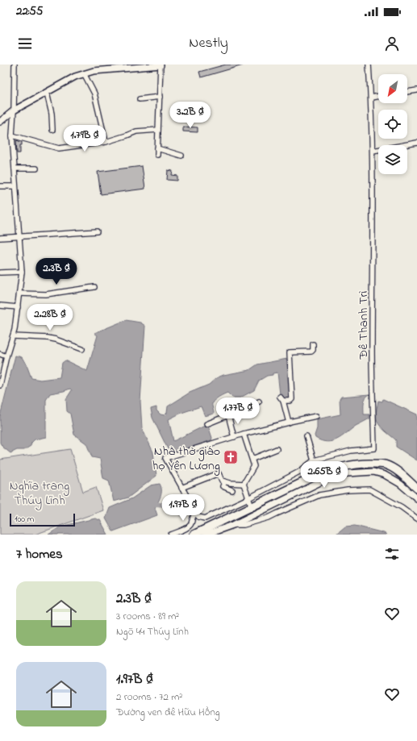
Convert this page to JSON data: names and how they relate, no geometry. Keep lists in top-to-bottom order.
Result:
{
  "streets": {
    "street": ["Đê Thanh Trì"]
  },
  "parks": ["Nghĩa trang Thúy Lĩnh"],
  "places": {
    "church": ["Nhà thờ giáo họ Yên Lương"]
  },
  "scale_bar": "100 m",
  "north": "bottom left",
  "page": {
    "status": "22:55",
    "header": "Nestly",
    "price": [
      "3.2B ₫",
      "1.79B ₫",
      "2.3B ₫",
      "2.28B ₫",
      "1.77B ₫",
      "2.65B ₫",
      "1.97B ₫"
    ],
    "scale": "100 m",
    "heading": "7 homes",
    "list": [
      {
        "name": "2.3B ₫",
        "note": "3 rooms · 89 m² · Ngõ 44 Thúy Lĩnh"
      },
      {
        "name": "1.97B ₫",
        "note": "2 rooms · 72 m² · Đường ven đê Hữu Hồng"
      }
    ]
  }
}
